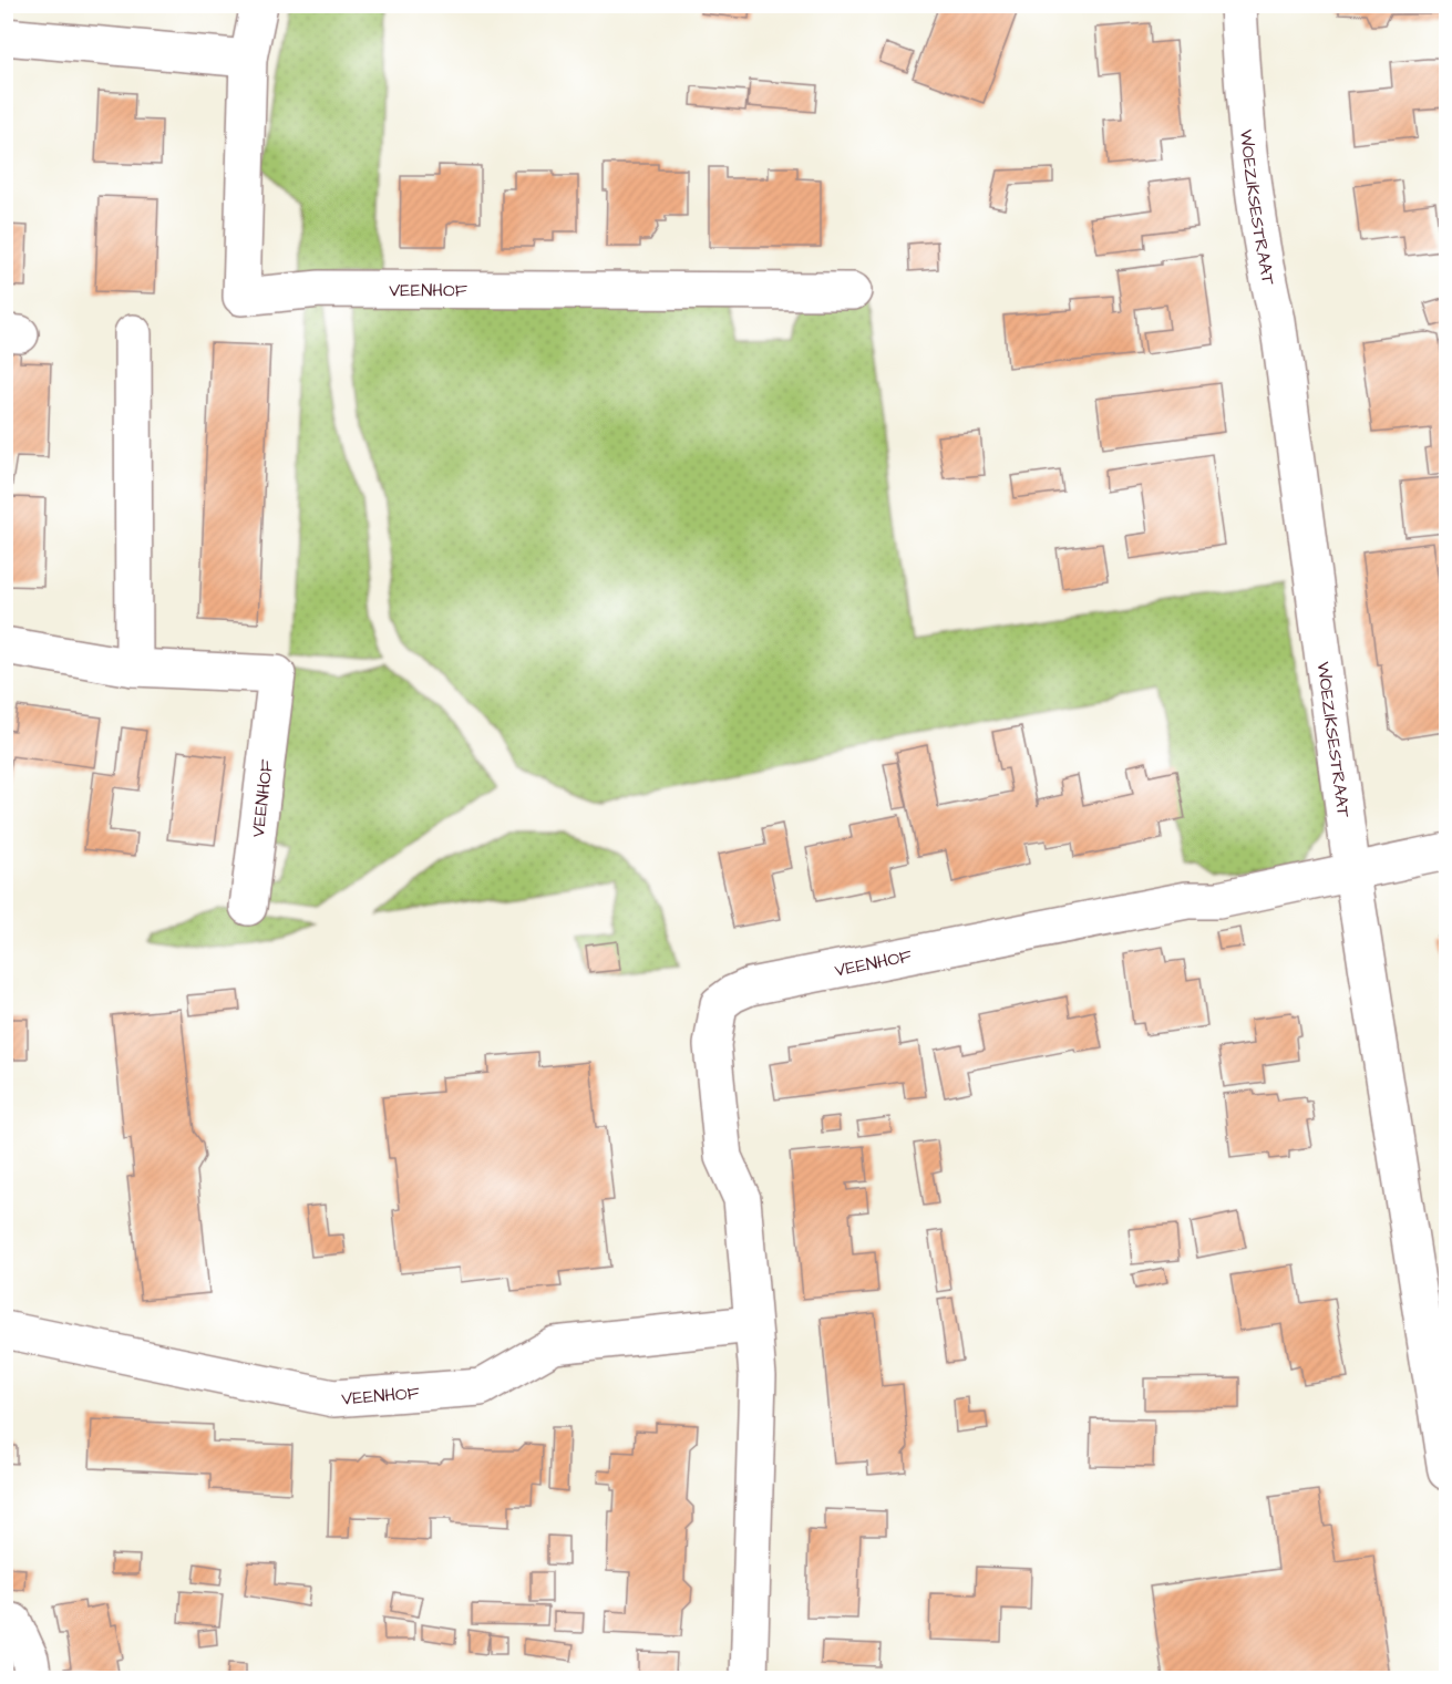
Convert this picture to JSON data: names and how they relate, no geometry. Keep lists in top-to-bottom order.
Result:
{
  "streets": {
    "street": ["WOEZIKSESTRAAT", "VEENHOF"]
  },
  "crossings": [
    ["WOEZIKSESTRAAT", "VEENHOF"]
  ]
}
